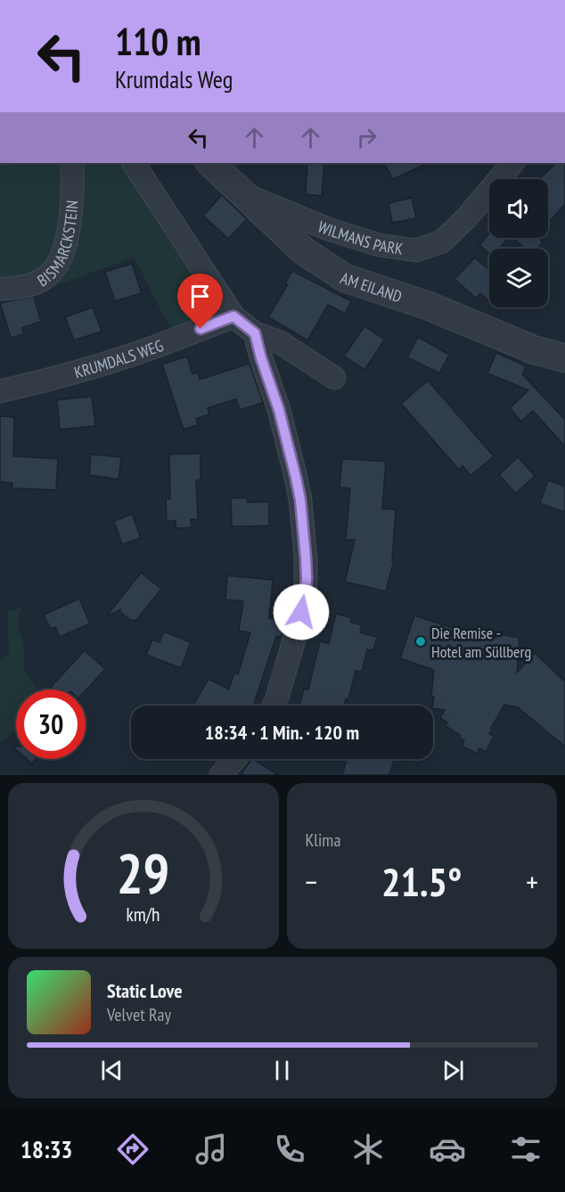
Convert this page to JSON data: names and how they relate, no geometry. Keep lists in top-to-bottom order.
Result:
{
  "streets": {
    "street": [
      "WILMANS PARK",
      "BISMARCKSTEIN",
      "AM EILAND",
      "KRUMDALS WEG"
    ]
  },
  "crossings": [
    ["WILMANS PARK", "AM EILAND"]
  ],
  "places": ["Die Remise - Hotel am Süllberg"],
  "page": {
    "turn": ["110 m", "Krumdals Weg"],
    "limit": "30",
    "trip": "18:34 · 1 Min. · 120 m",
    "tile": "Klima",
    "heat": ["−", "21.5°", "+"],
    "song": ["Static Love", "Velvet Ray"],
    "tabs": "18:33",
    "gauge": ["29", "km/h"]
  }
}
